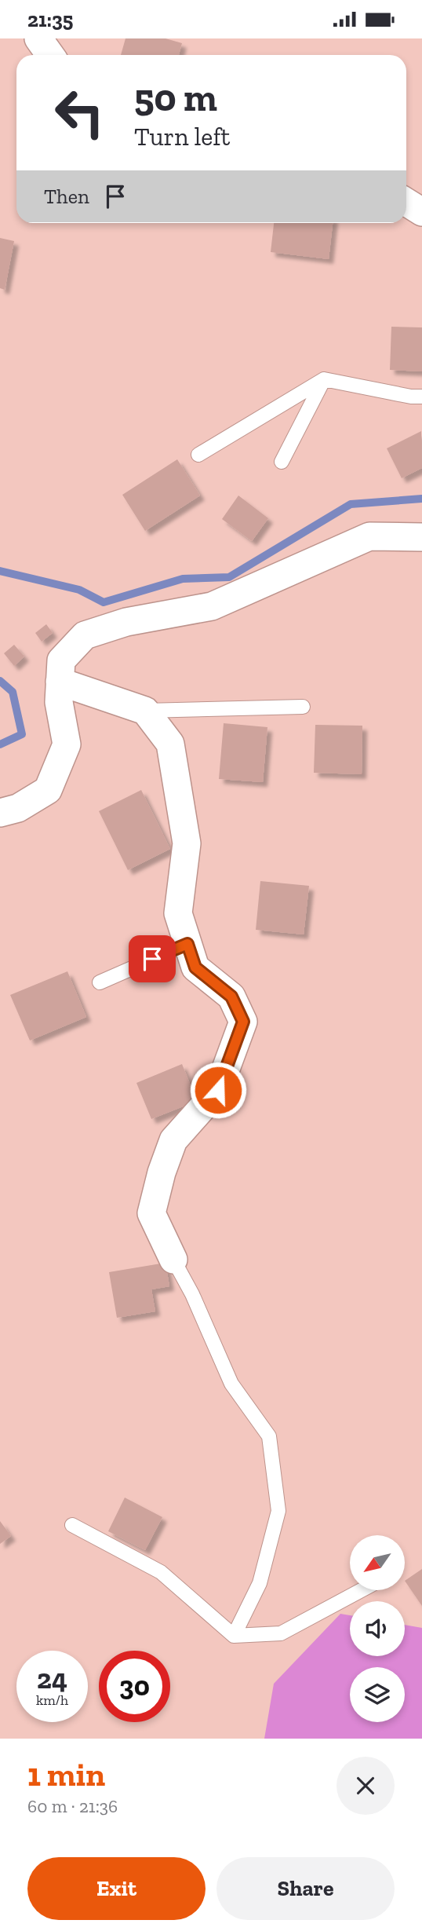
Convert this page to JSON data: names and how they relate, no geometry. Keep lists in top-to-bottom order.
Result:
{
  "north": "bottom left",
  "page": {
    "status": "21:35",
    "turn": ["50 m", "Turn left"],
    "then": "Then",
    "speed": "24 km/h",
    "limit": "30",
    "heading": ["1 min", "60 m · 21:36"],
    "buttons": ["Exit", "Share"]
  }
}
